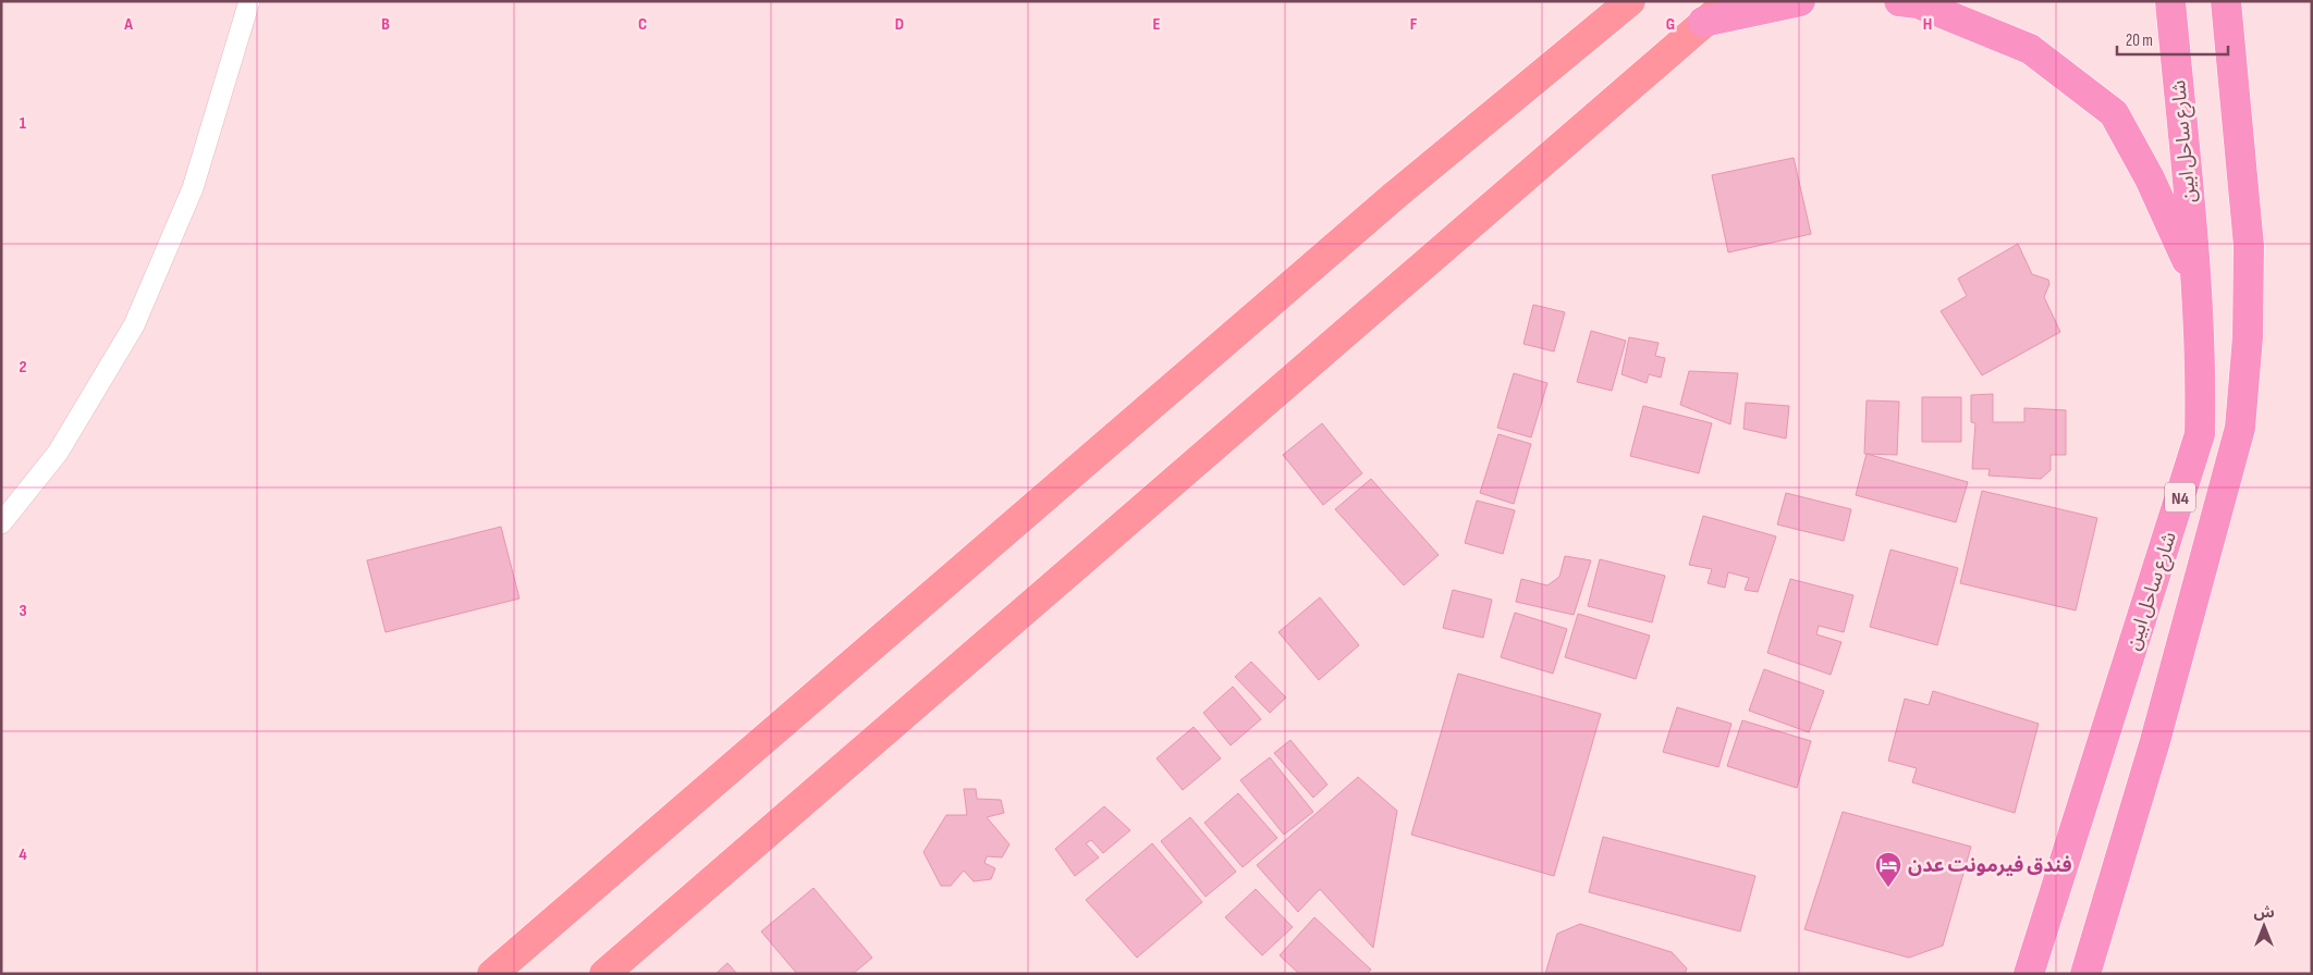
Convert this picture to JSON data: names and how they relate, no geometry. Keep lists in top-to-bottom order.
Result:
{
  "streets": {
    "highway": ["شارع ساحل ابين", "N4"]
  },
  "places": {
    "hotel": ["فندق فيرمونت عدن"]
  },
  "scale_bar": "20 m",
  "north": "top",
  "grid": {
    "columns": [
      "A",
      "B",
      "C",
      "D",
      "E",
      "F",
      "G",
      "H"
    ],
    "rows": [
      "1",
      "2",
      "3",
      "4"
    ]
  }
}
